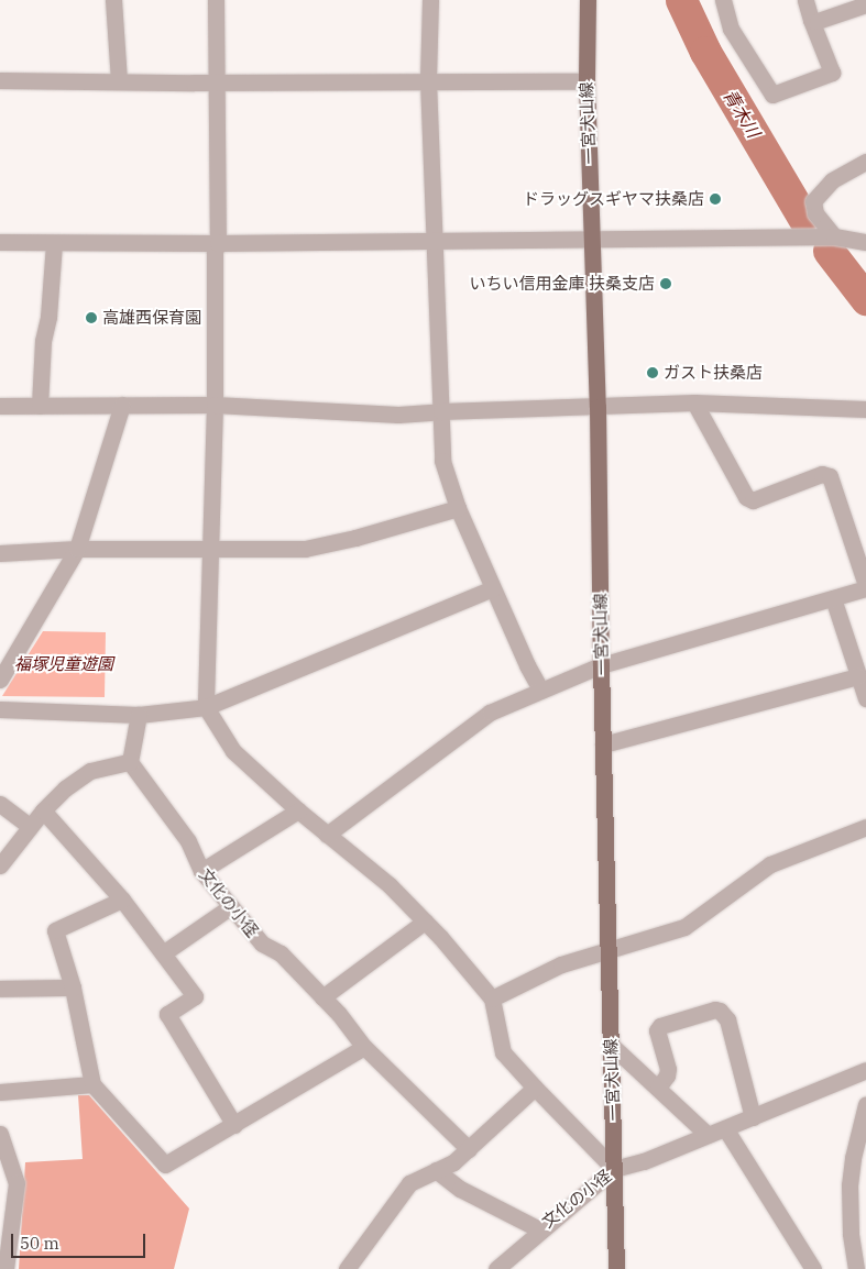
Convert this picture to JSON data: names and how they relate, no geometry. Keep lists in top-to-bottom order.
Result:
{
  "streets": {
    "main road": ["一宮犬山線"],
    "street": ["文化の小径"]
  },
  "crossings": [
    ["一宮犬山線", "文化の小径"]
  ],
  "water": ["青木川"],
  "parks": ["福塚児童遊園"],
  "places": [
    "ドラッグスギヤマ扶桑店",
    "いちい信用金庫 扶桑支店",
    "高雄西保育園",
    "ガスト扶桑店"
  ],
  "scale_bar": "50 m"
}
